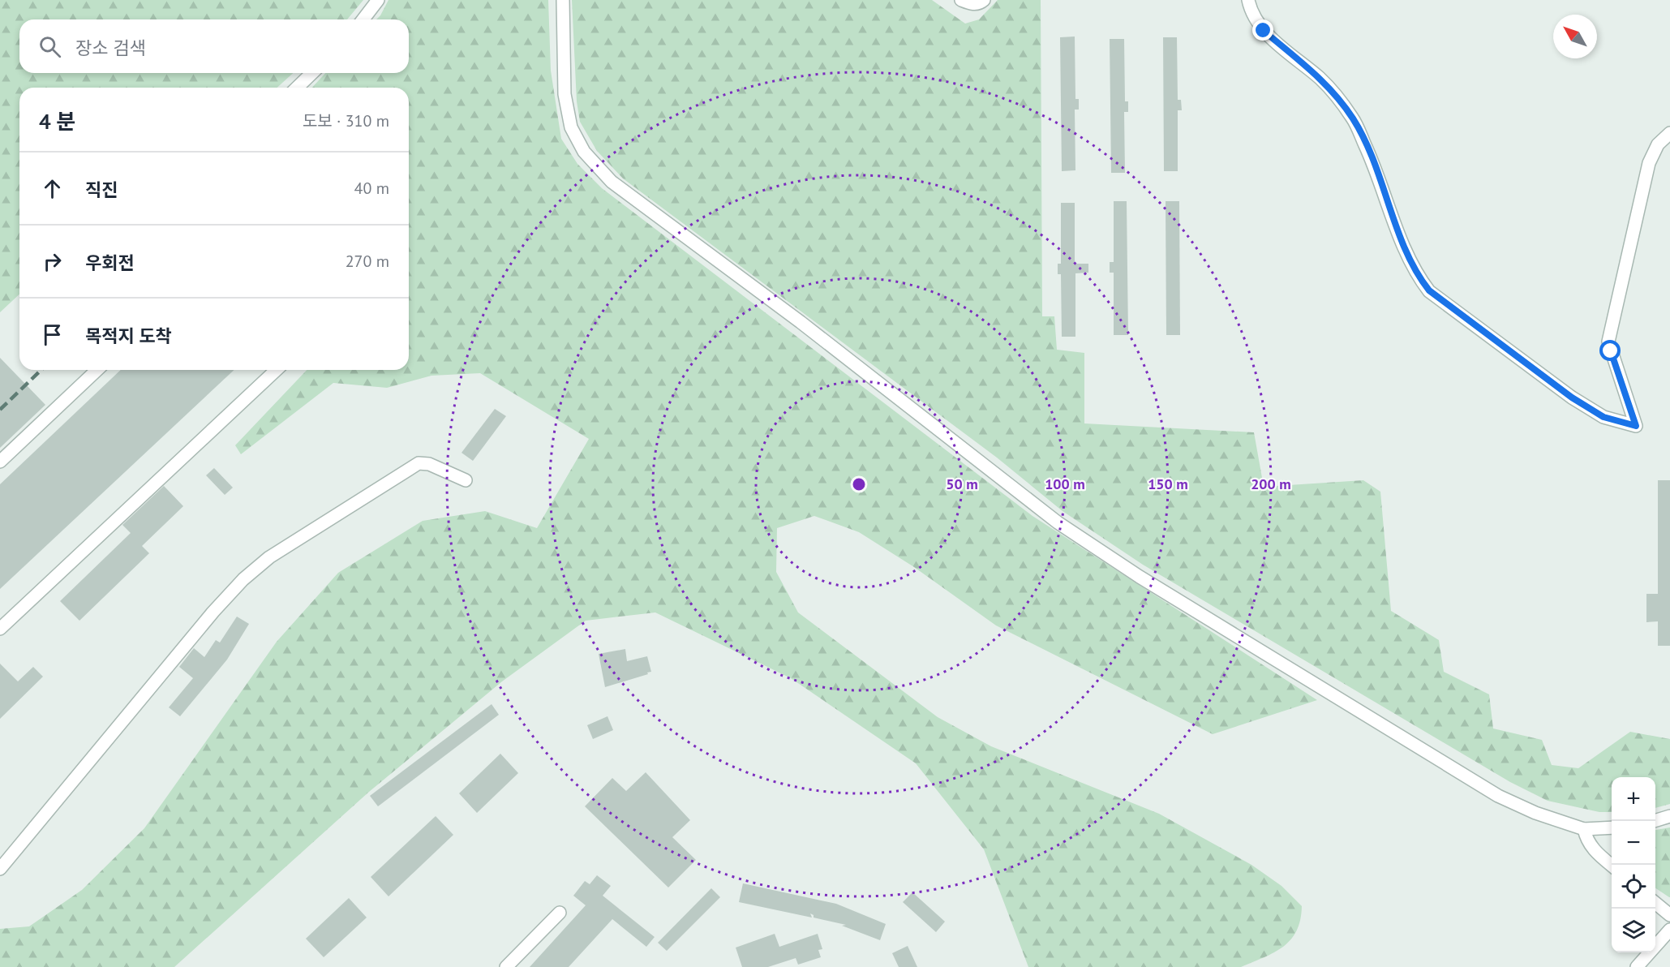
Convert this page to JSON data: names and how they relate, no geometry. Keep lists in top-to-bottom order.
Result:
{
  "north": "top left",
  "page": {
    "search": "장소 검색",
    "heading": ["4 분", "도보 · 310 m"],
    "list": [
      ["직진", "40 m"],
      ["우회전", "270 m"],
      "목적지 도착"
    ],
    "map_buttons": ["+", "−"]
  },
  "rings": [
    "50 m",
    "100 m",
    "150 m",
    "200 m"
  ]
}
